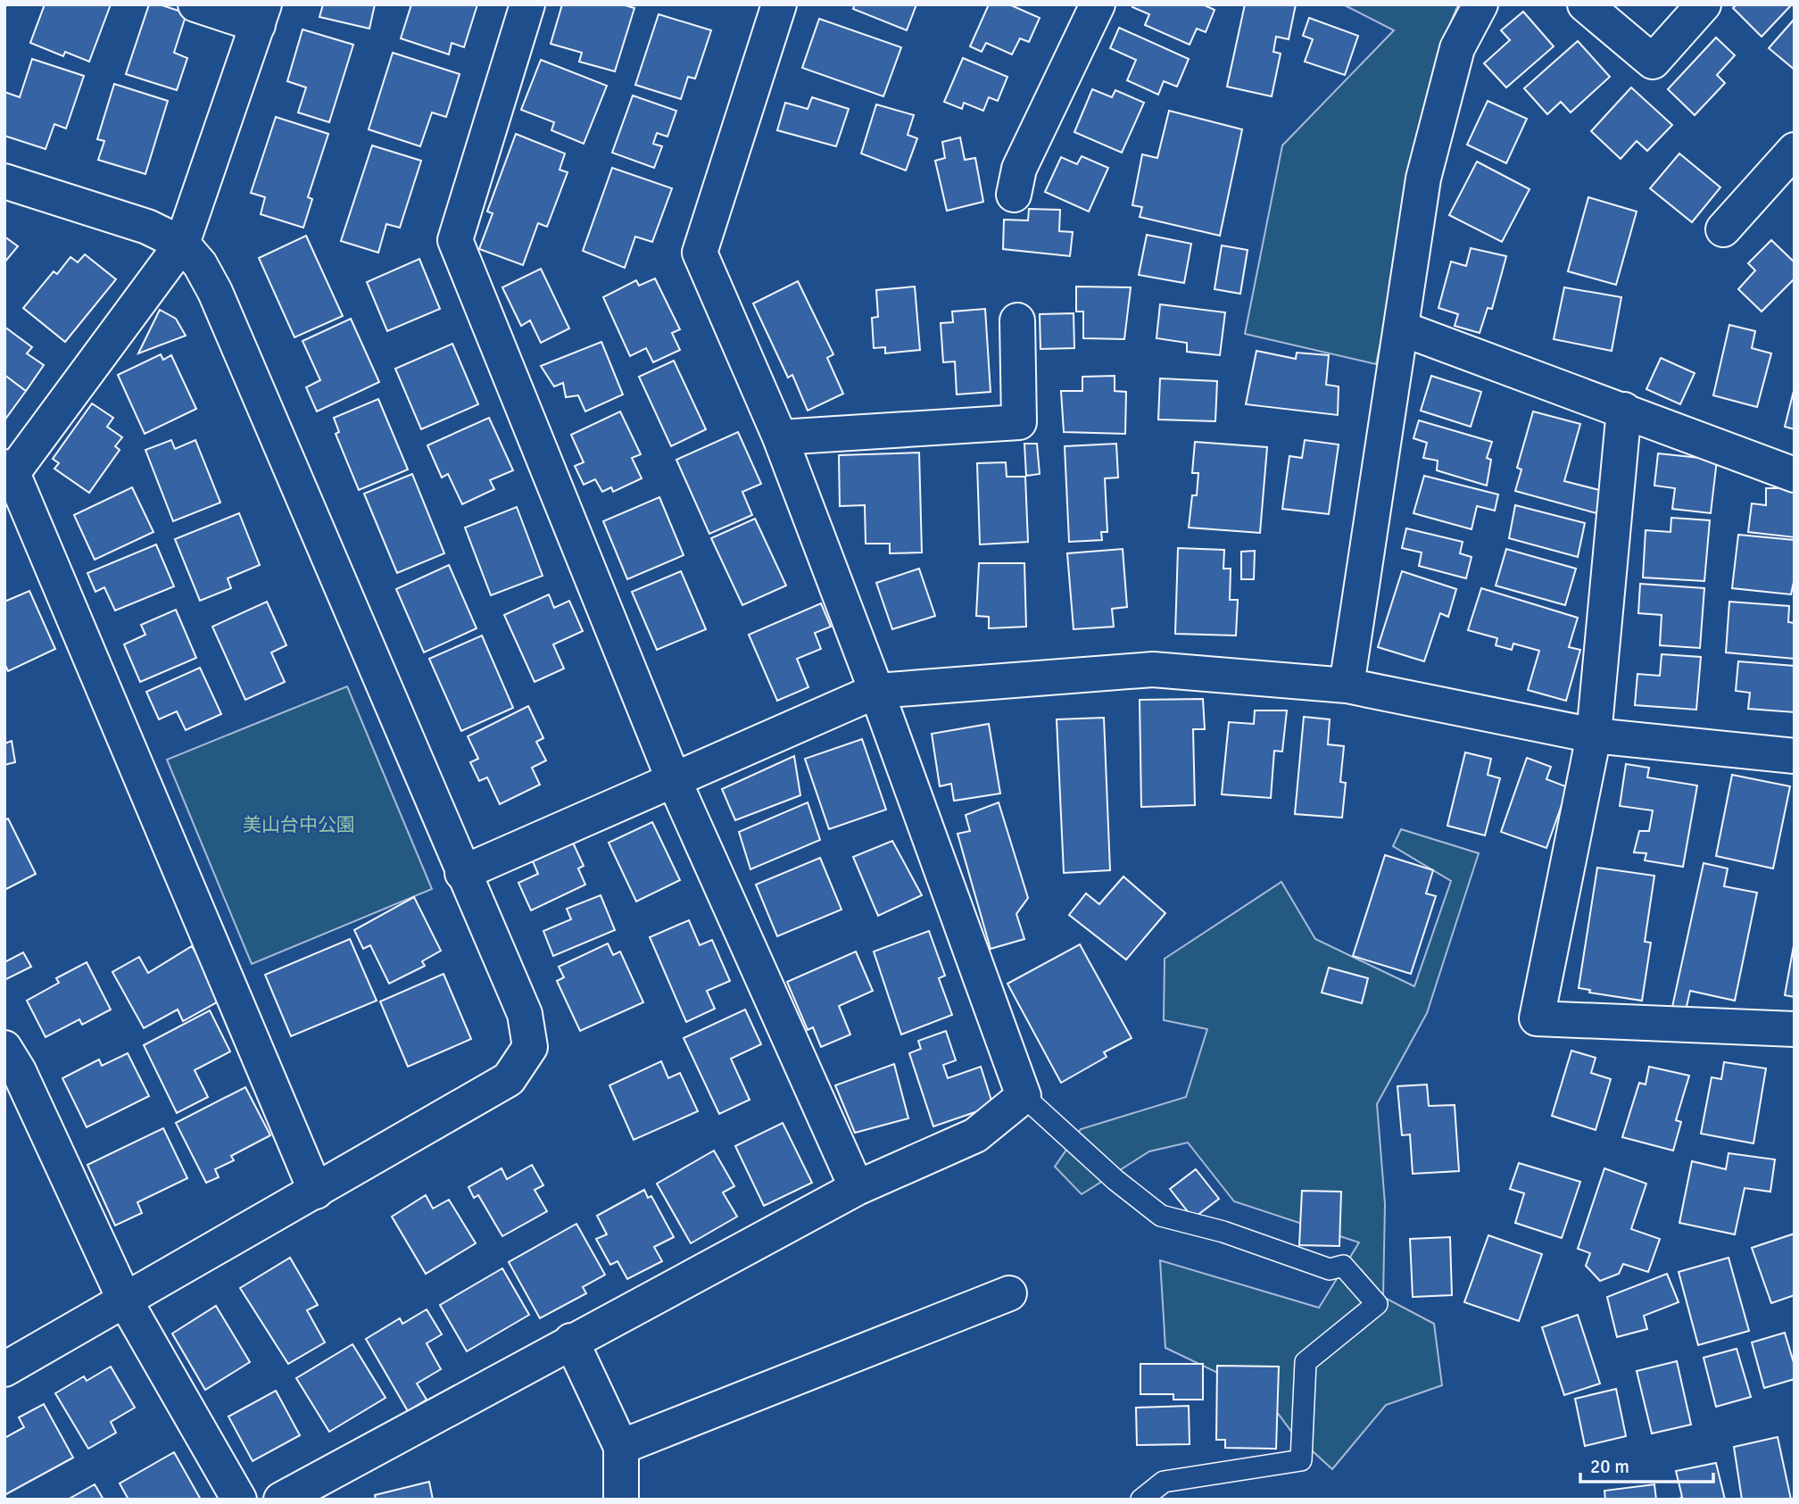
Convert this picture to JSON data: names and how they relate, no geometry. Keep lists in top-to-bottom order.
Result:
{
  "parks": ["美山台中公園"],
  "scale_bar": "20 m"
}
